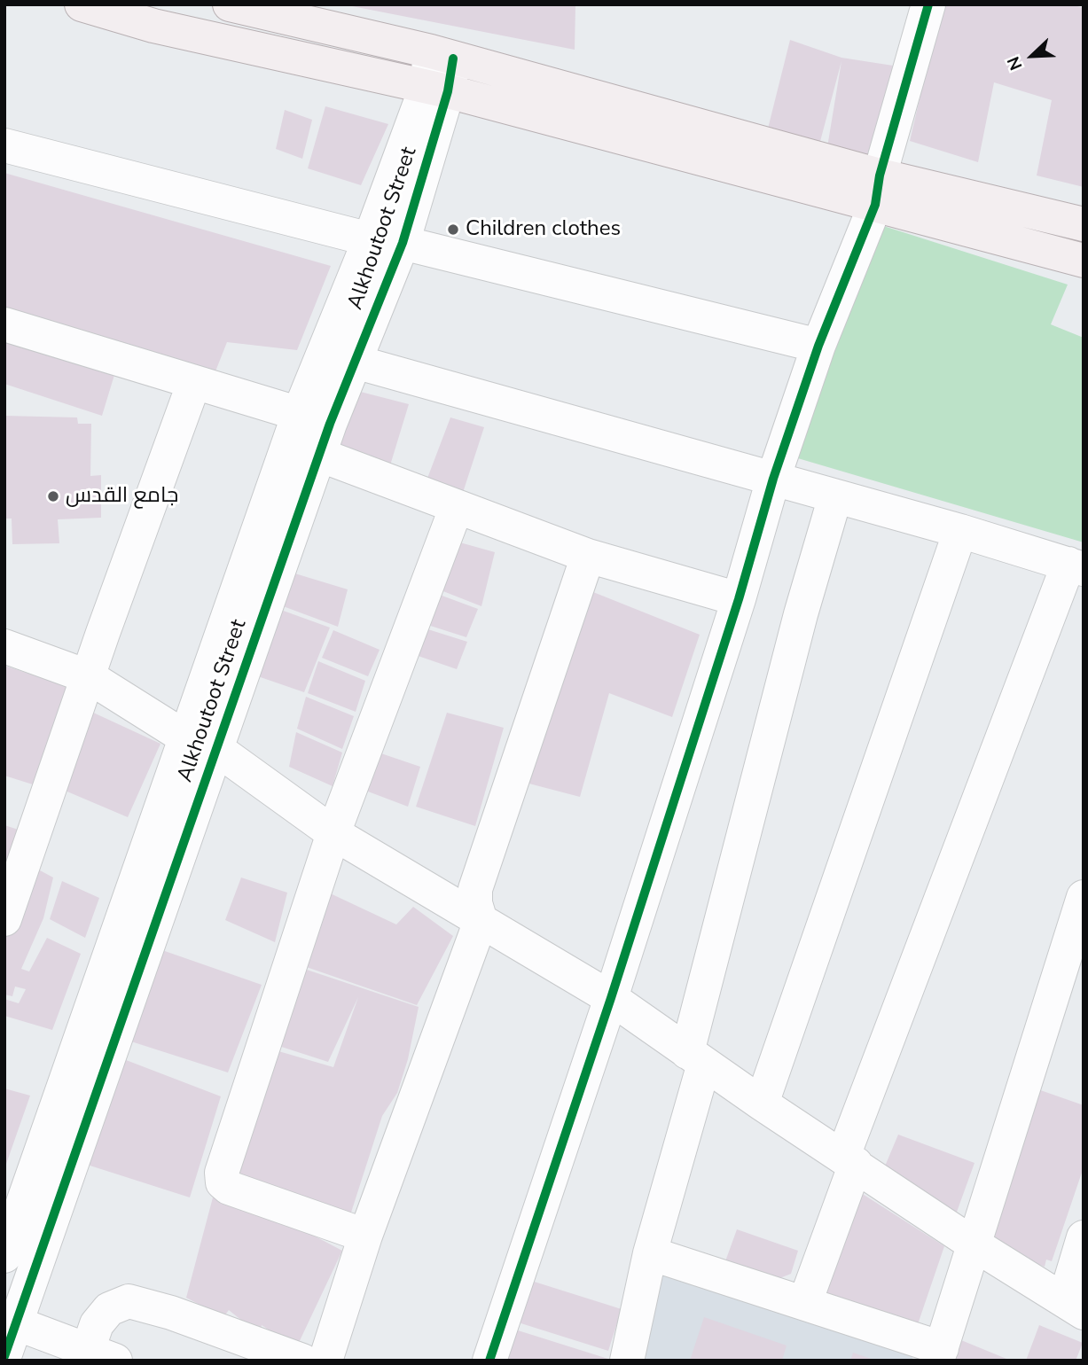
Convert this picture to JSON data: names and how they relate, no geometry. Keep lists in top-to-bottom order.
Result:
{
  "streets": {
    "street": ["Alkhoutoot Street"]
  },
  "places": ["Children clothes", "جامع القدس"],
  "north": "bottom left"
}
